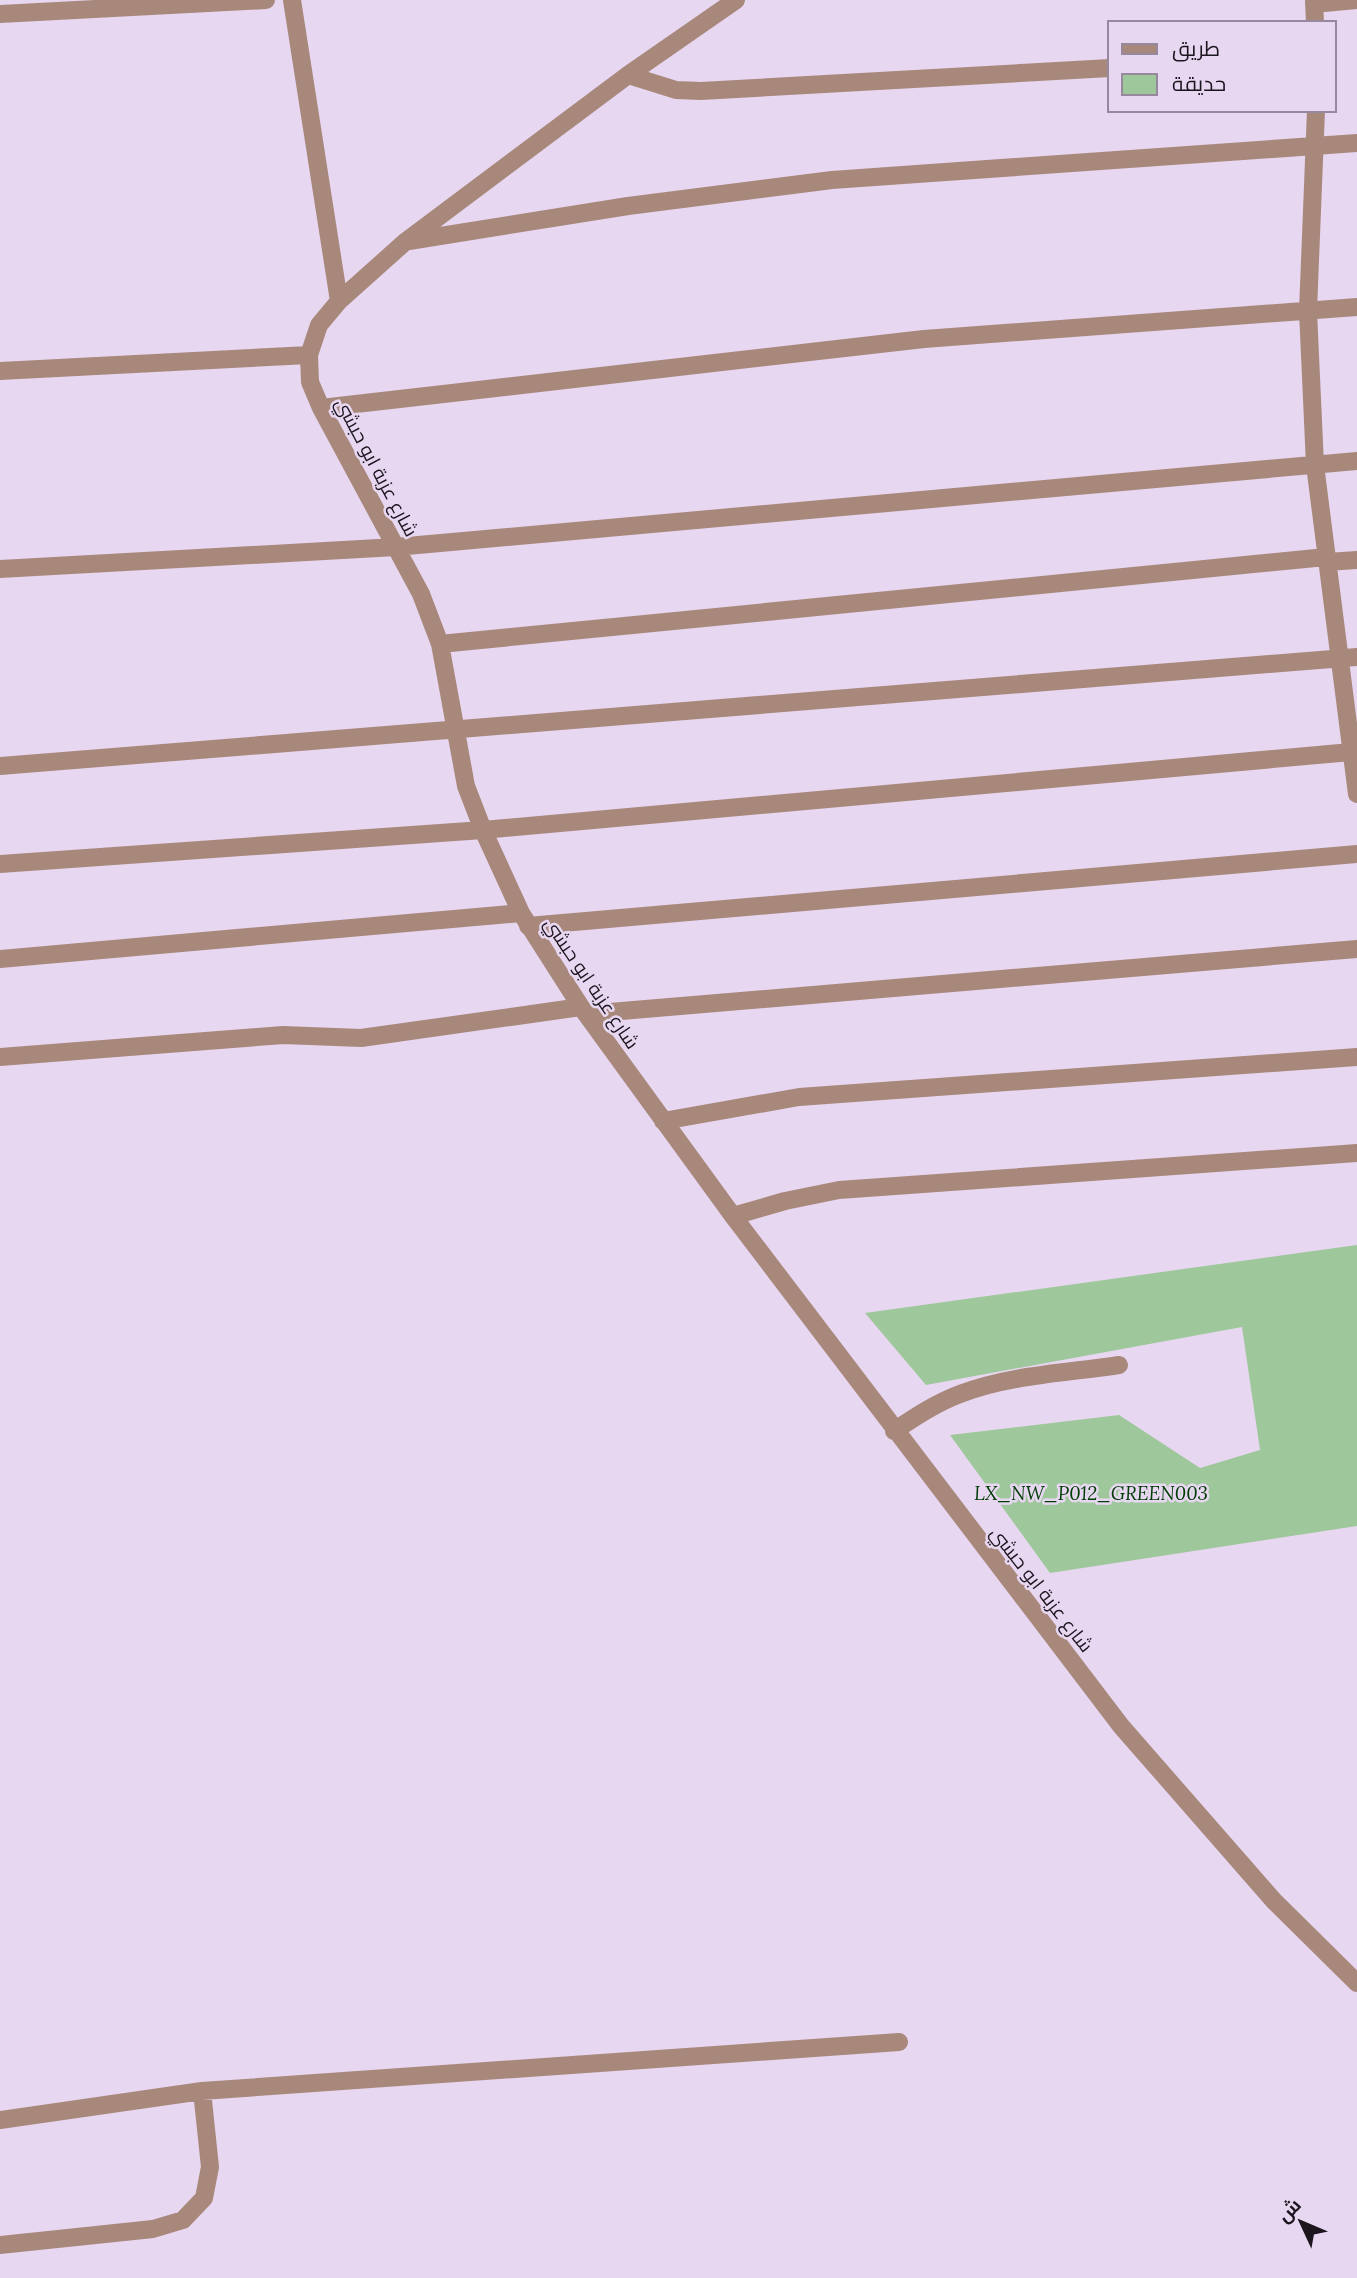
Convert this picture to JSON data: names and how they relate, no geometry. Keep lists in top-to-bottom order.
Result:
{
  "streets": {
    "street": ["شارع عزبة ابو حبشي"]
  },
  "parks": ["LX_NW_P012_GREEN003"],
  "legend": ["طريق", "حديقة"],
  "north": "top left"
}
